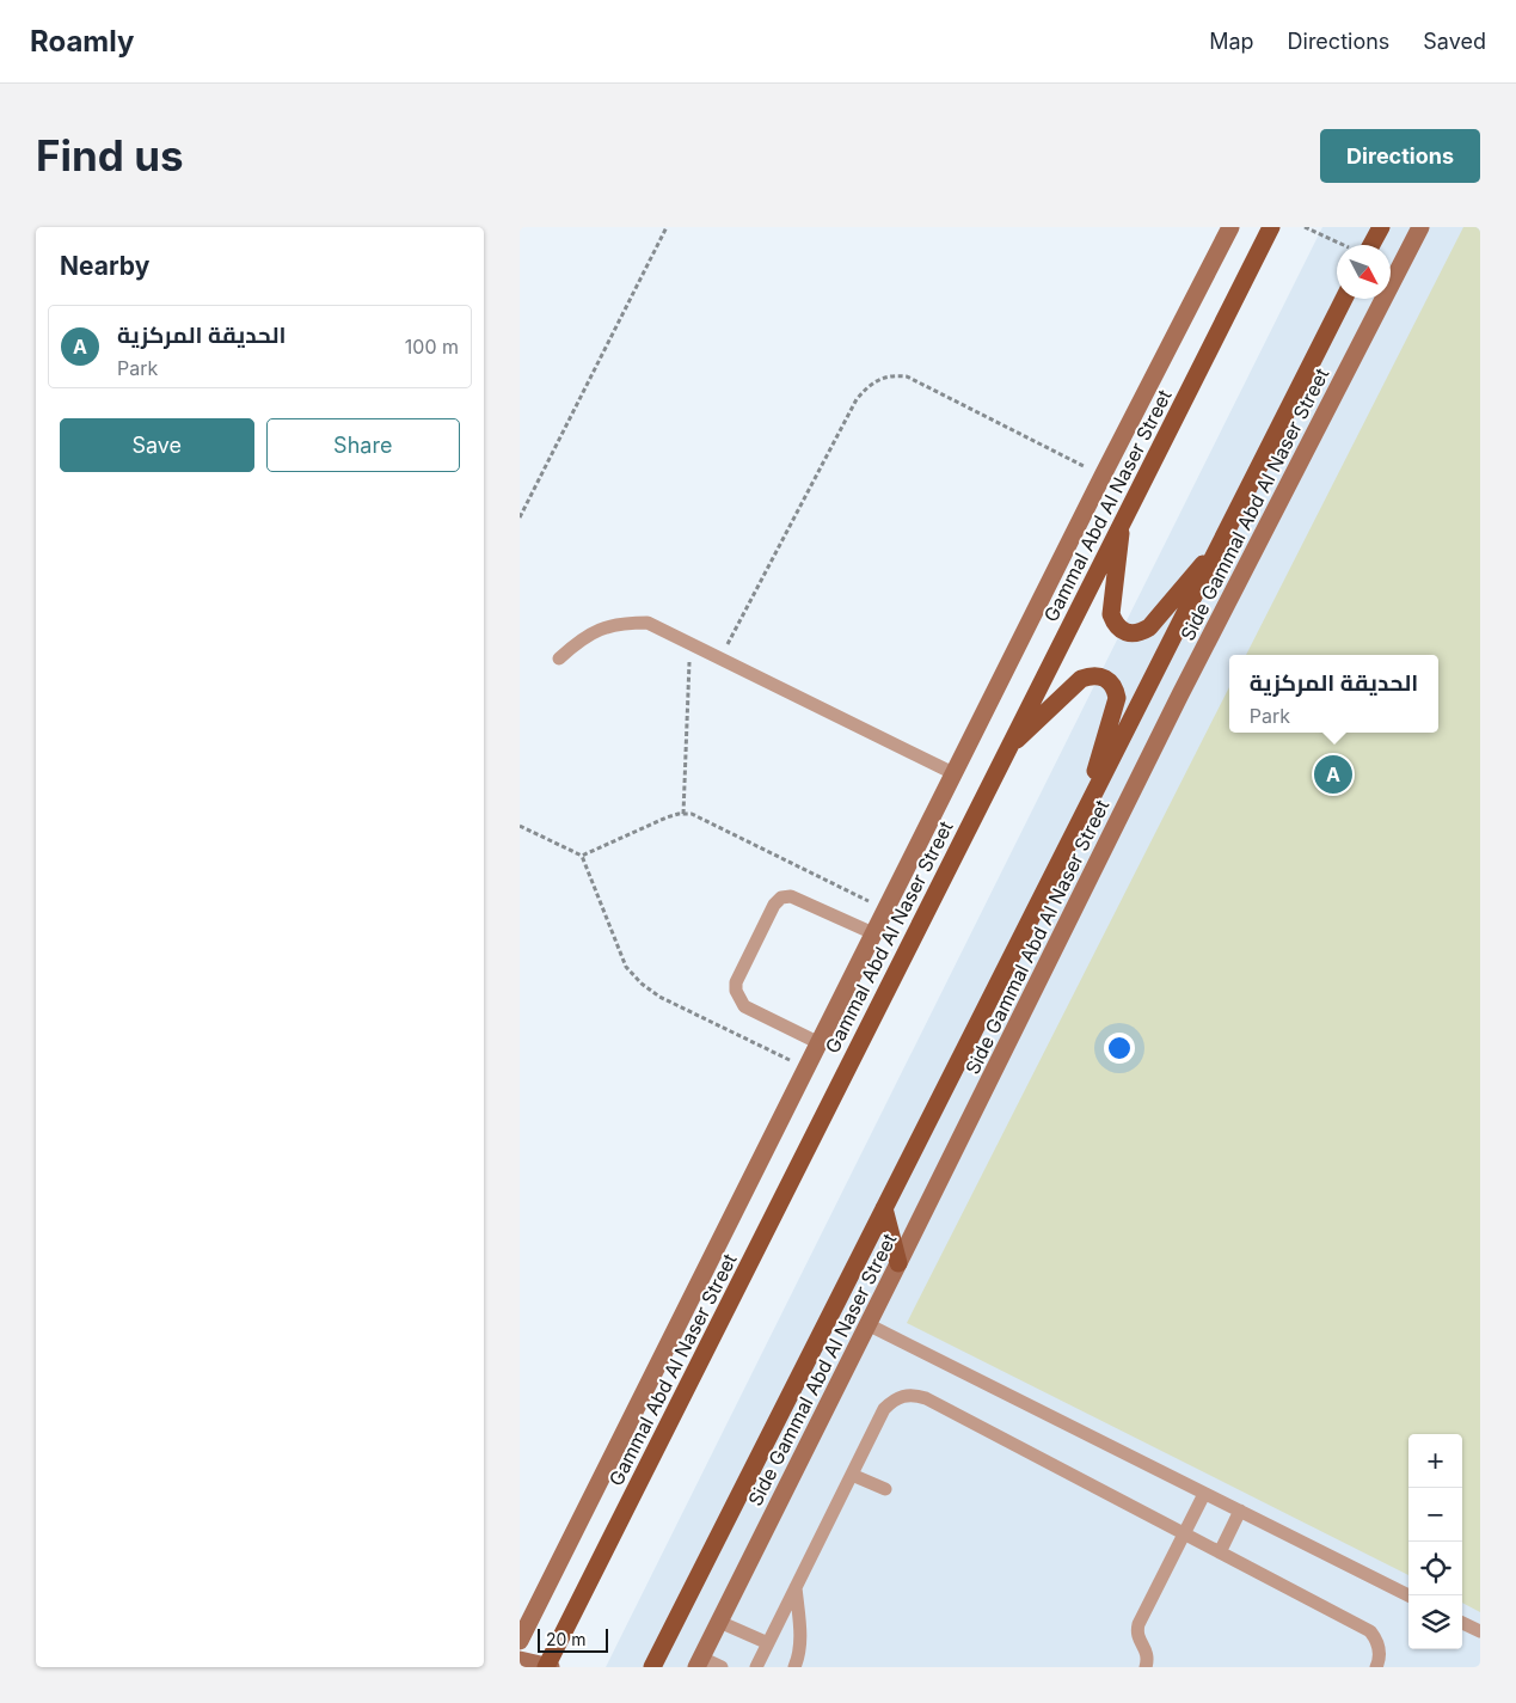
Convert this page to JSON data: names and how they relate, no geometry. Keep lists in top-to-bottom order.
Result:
{
  "streets": {
    "main road": ["Side Gammal Abd Al Naser Street", "Gammal Abd Al Naser Street"]
  },
  "scale_bar": "20 m",
  "north": "bottom right",
  "page": {
    "header": "Roamly",
    "nav": ["Map", "Directions", "Saved"],
    "buttons": [
      "Directions",
      ["Save", "Share"]
    ],
    "title": "Find us",
    "heading": "Nearby",
    "list": [
      {
        "mark": "A",
        "name": "الحديقة المركزية",
        "note": "Park",
        "value": "100 m"
      }
    ],
    "popup": ["الحديقة المركزية", "Park"],
    "pins": "A",
    "map_buttons": ["+", "−"],
    "scale": "20 m"
  }
}
